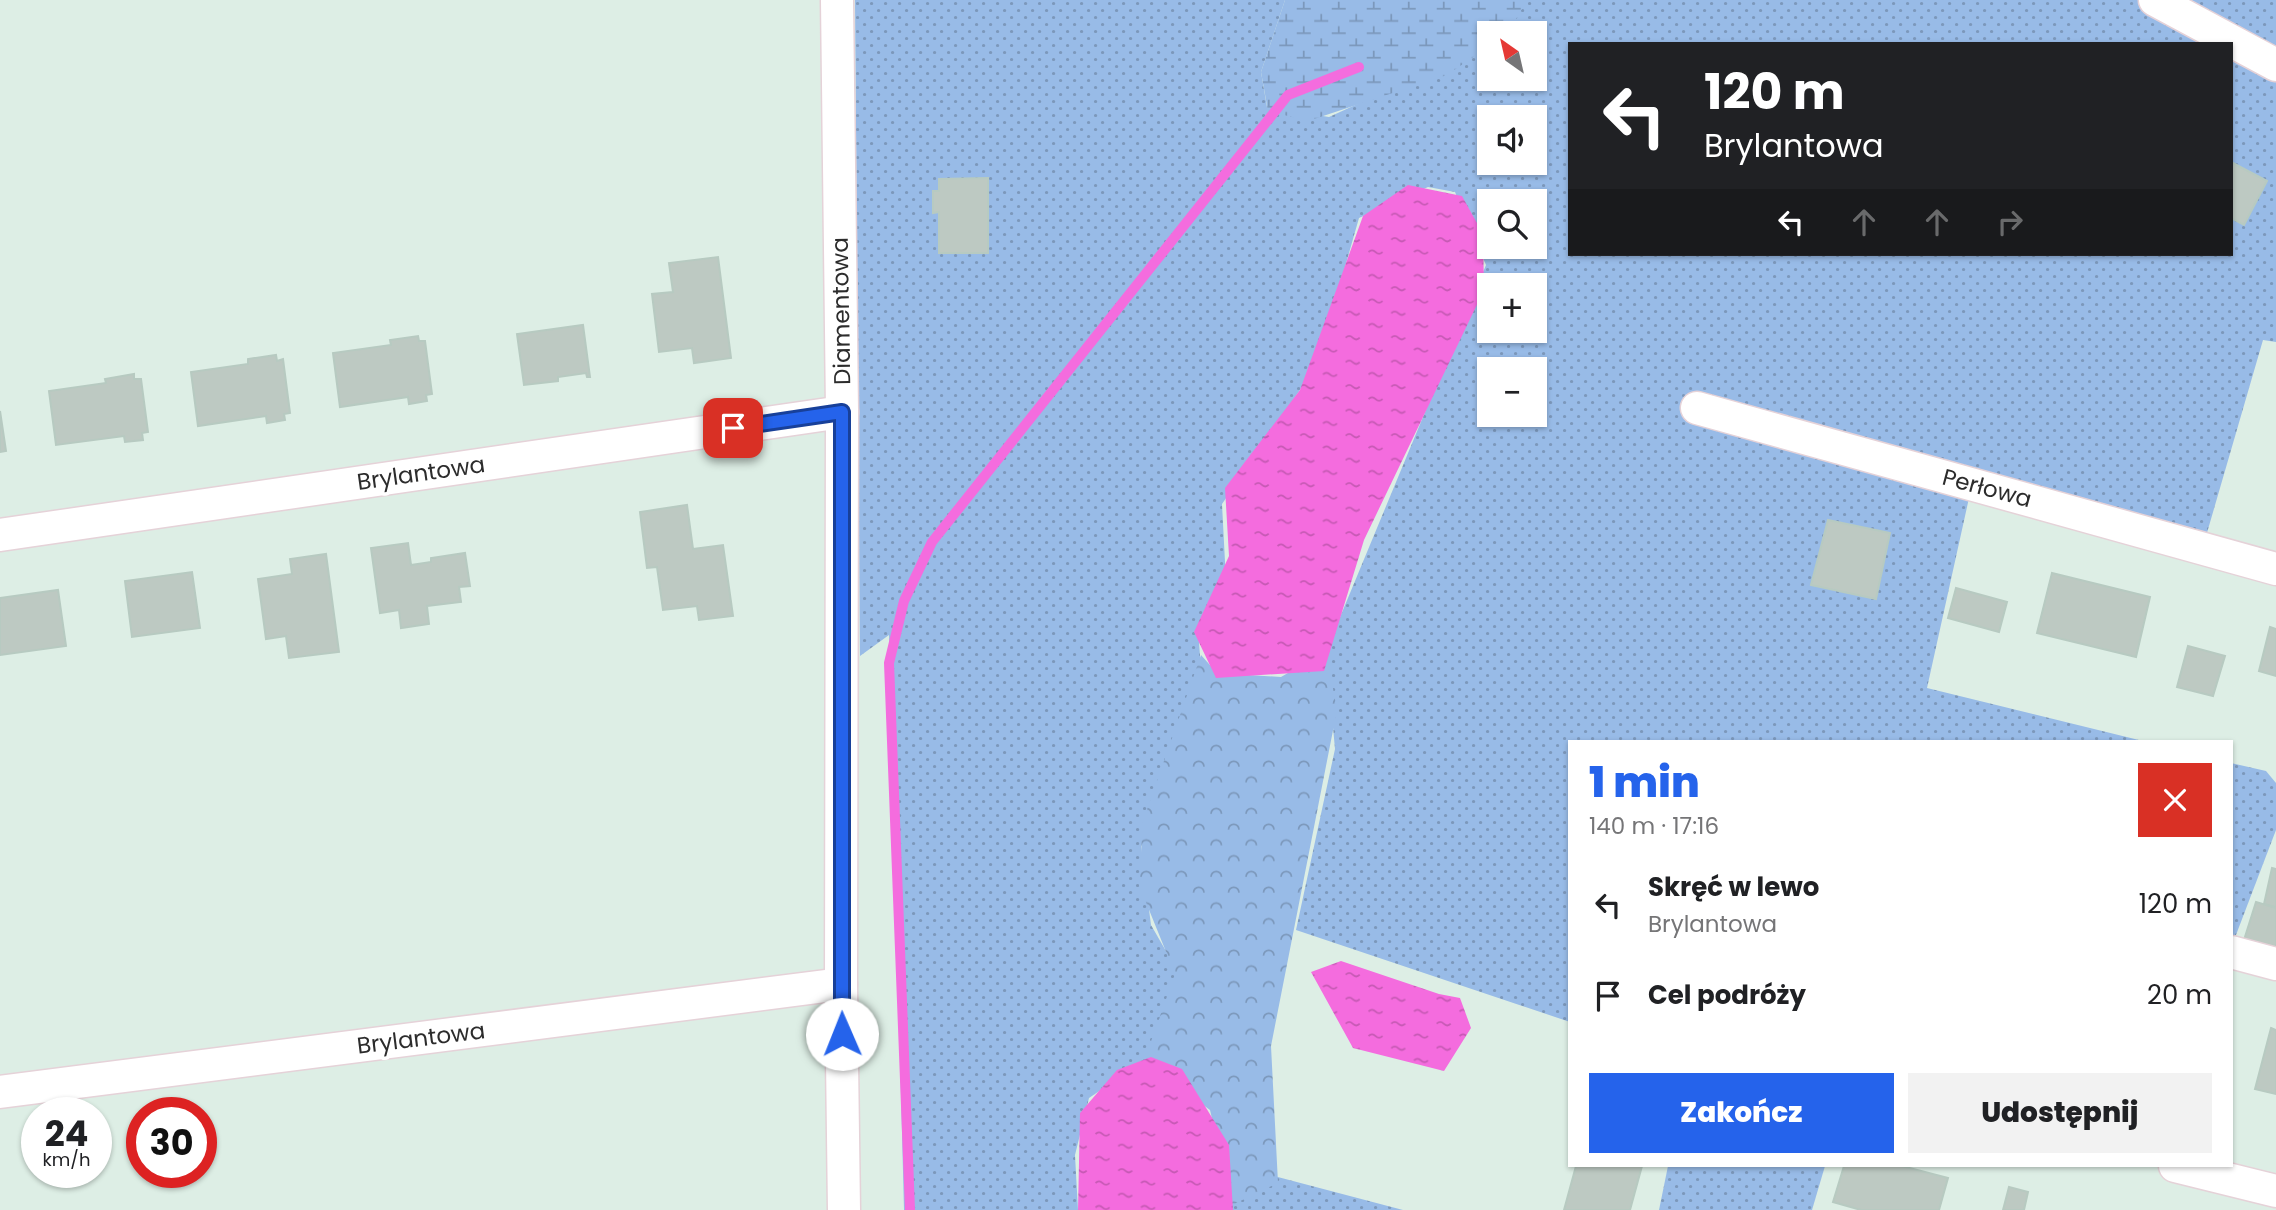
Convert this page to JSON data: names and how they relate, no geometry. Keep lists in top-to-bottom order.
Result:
{
  "streets": {
    "street": ["Diamentowa", "Brylantowa", "Perłowa"]
  },
  "crossings": [
    ["Diamentowa", "Brylantowa"]
  ],
  "north": "top left",
  "page": {
    "map_buttons": ["+", "−"],
    "turn": ["120 m", "Brylantowa"],
    "heading": ["1 min", "140 m · 17:16"],
    "list": [
      {
        "name": "Skręć w lewo",
        "note": "Brylantowa",
        "value": "120 m"
      },
      {
        "name": "Cel podróży",
        "value": "20 m"
      }
    ],
    "buttons": ["Zakończ", "Udostępnij"],
    "speed": "24 km/h",
    "limit": "30"
  }
}
